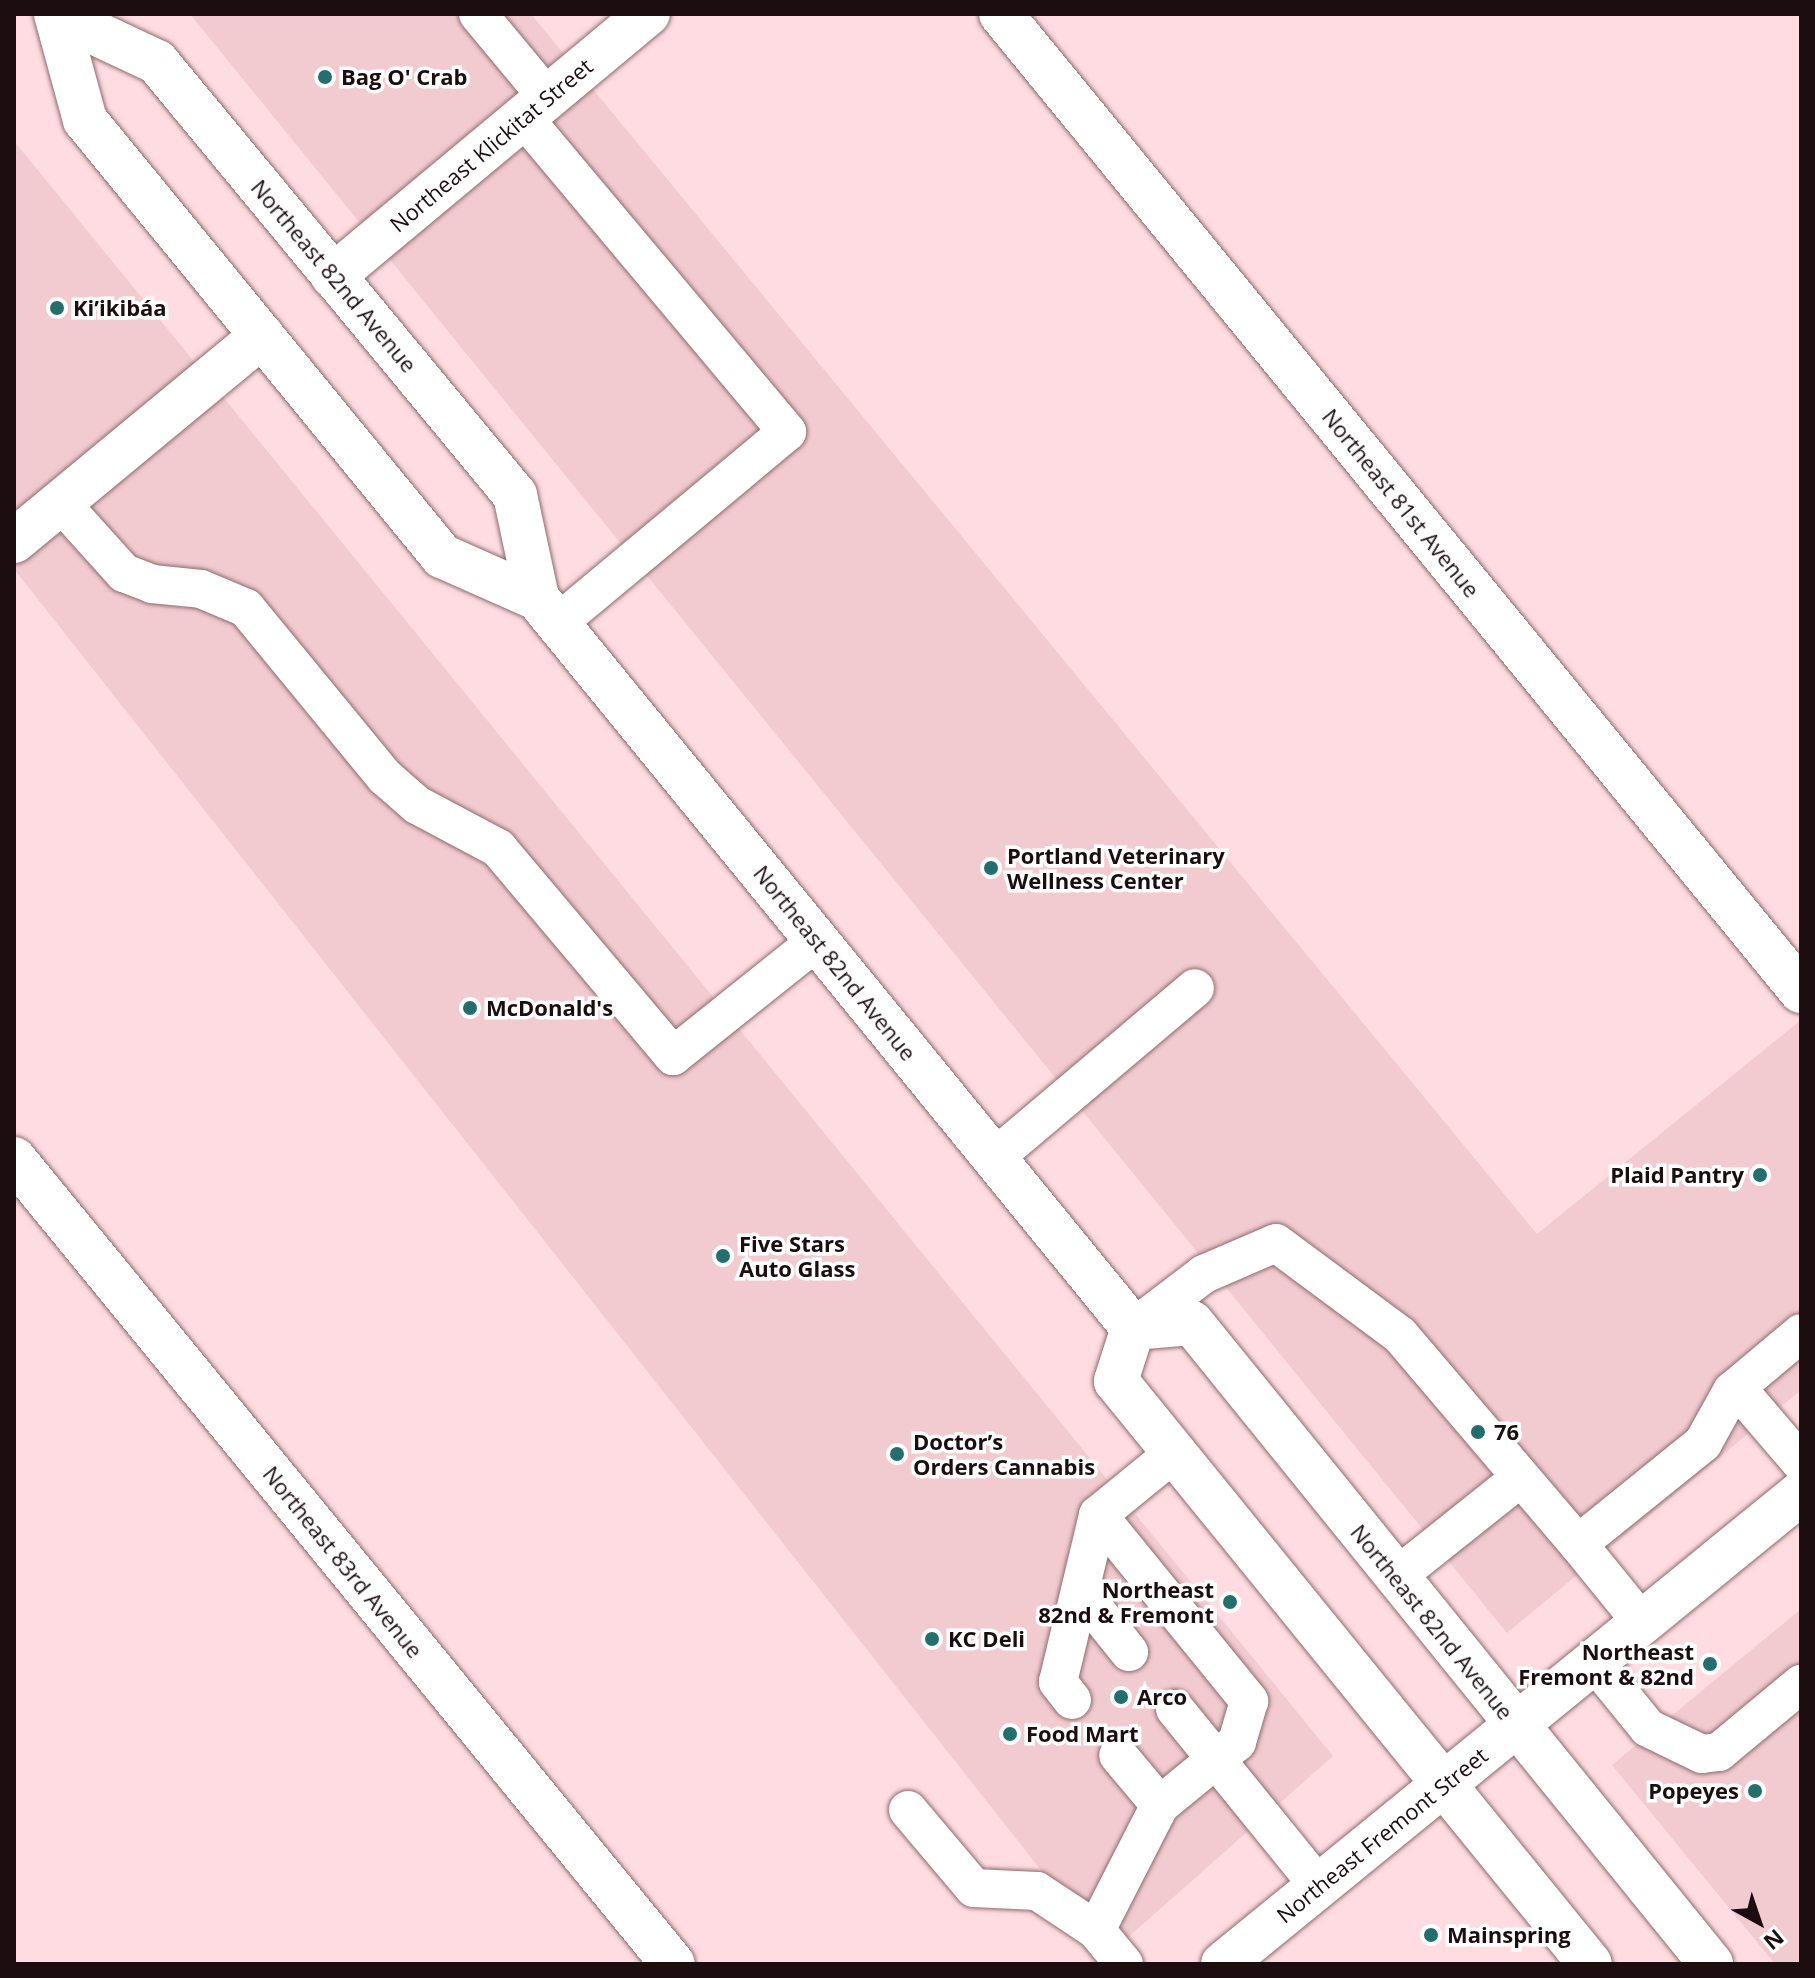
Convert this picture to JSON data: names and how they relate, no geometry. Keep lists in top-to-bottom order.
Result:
{
  "streets": {
    "main road": [
      "Northeast Klickitat Street",
      "Northeast 82nd Avenue",
      "Northeast 81st Avenue",
      "Northeast 83rd Avenue",
      "Northeast Fremont Street"
    ]
  },
  "crossings": [
    ["Northeast Klickitat Street", "Northeast 82nd Avenue"],
    ["Northeast 82nd Avenue", "Northeast Fremont Street"]
  ],
  "places": [
    "Bag O' Crab",
    "Ki’ikibáa",
    "Portland Veterinary Wellness Center",
    "McDonald's",
    "Plaid Pantry",
    "Five Stars Auto Glass",
    "76",
    "Doctor’s Orders Cannabis",
    "Northeast 82nd & Fremont",
    "KC Deli",
    "Northeast Fremont & 82nd",
    "Arco",
    "Food Mart",
    "Popeyes",
    "Mainspring"
  ],
  "north": "bottom right"
}
